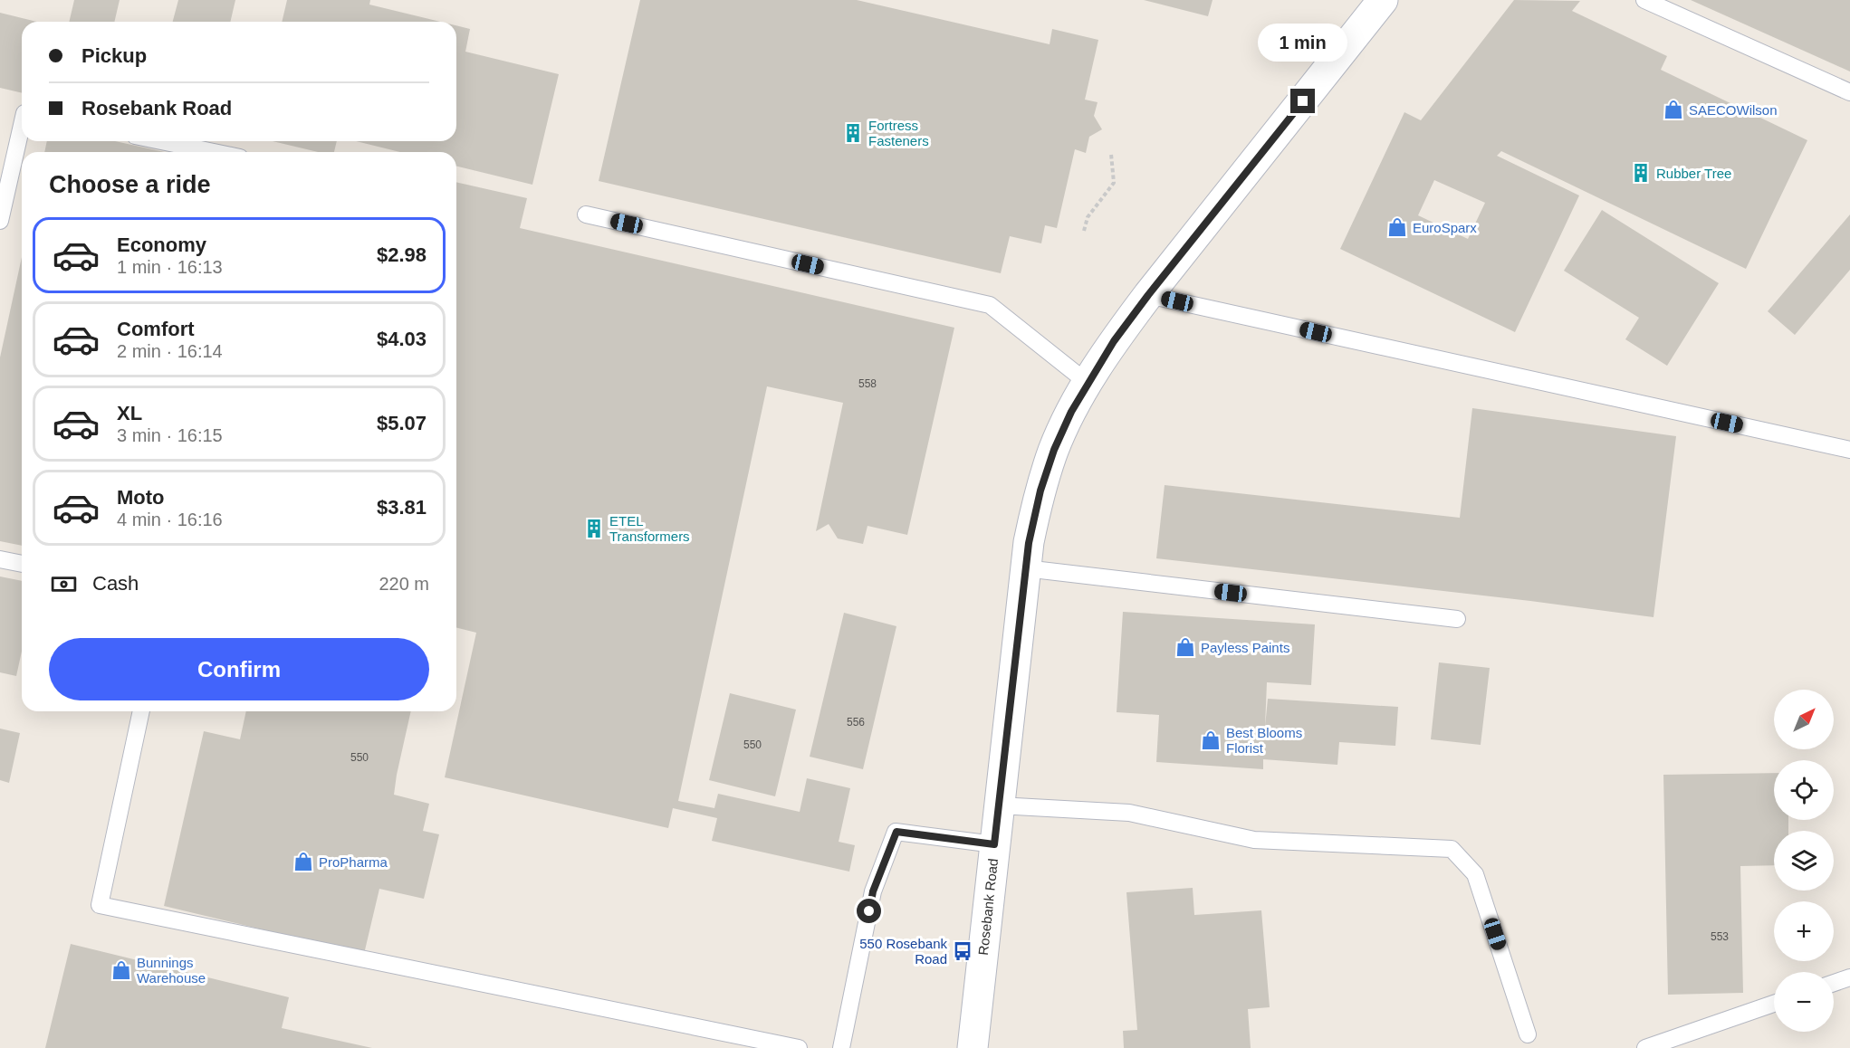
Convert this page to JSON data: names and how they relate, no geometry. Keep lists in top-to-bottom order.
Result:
{
  "streets": {
    "main road": ["Rosebank Road"]
  },
  "places": {
    "shop": [
      "SAECOWilson",
      "EuroSparx",
      "Payless Paints",
      "Best Blooms Florist",
      "ProPharma",
      "Bunnings Warehouse"
    ],
    "building": ["Fortress Fasteners", "Rubber Tree", "ETEL Transformers"],
    "bus stop": ["550 Rosebank Road"]
  },
  "house_numbers": [
    "558",
    "556",
    "550",
    "550",
    "553"
  ],
  "north": "top right",
  "page": {
    "banner": ["Pickup", "Rosebank Road"],
    "bubble": "1 min",
    "heading": "Choose a ride",
    "list": [
      {
        "name": "Economy",
        "note": "1 min · 16:13",
        "value": "$2.98"
      },
      {
        "name": "Comfort",
        "note": "2 min · 16:14",
        "value": "$4.03"
      },
      {
        "name": "XL",
        "note": "3 min · 16:15",
        "value": "$5.07"
      },
      {
        "name": "Moto",
        "note": "4 min · 16:16",
        "value": "$3.81"
      }
    ],
    "pay": ["Cash", "220 m"],
    "buttons": "Confirm",
    "map_buttons": ["+", "−"]
  }
}
